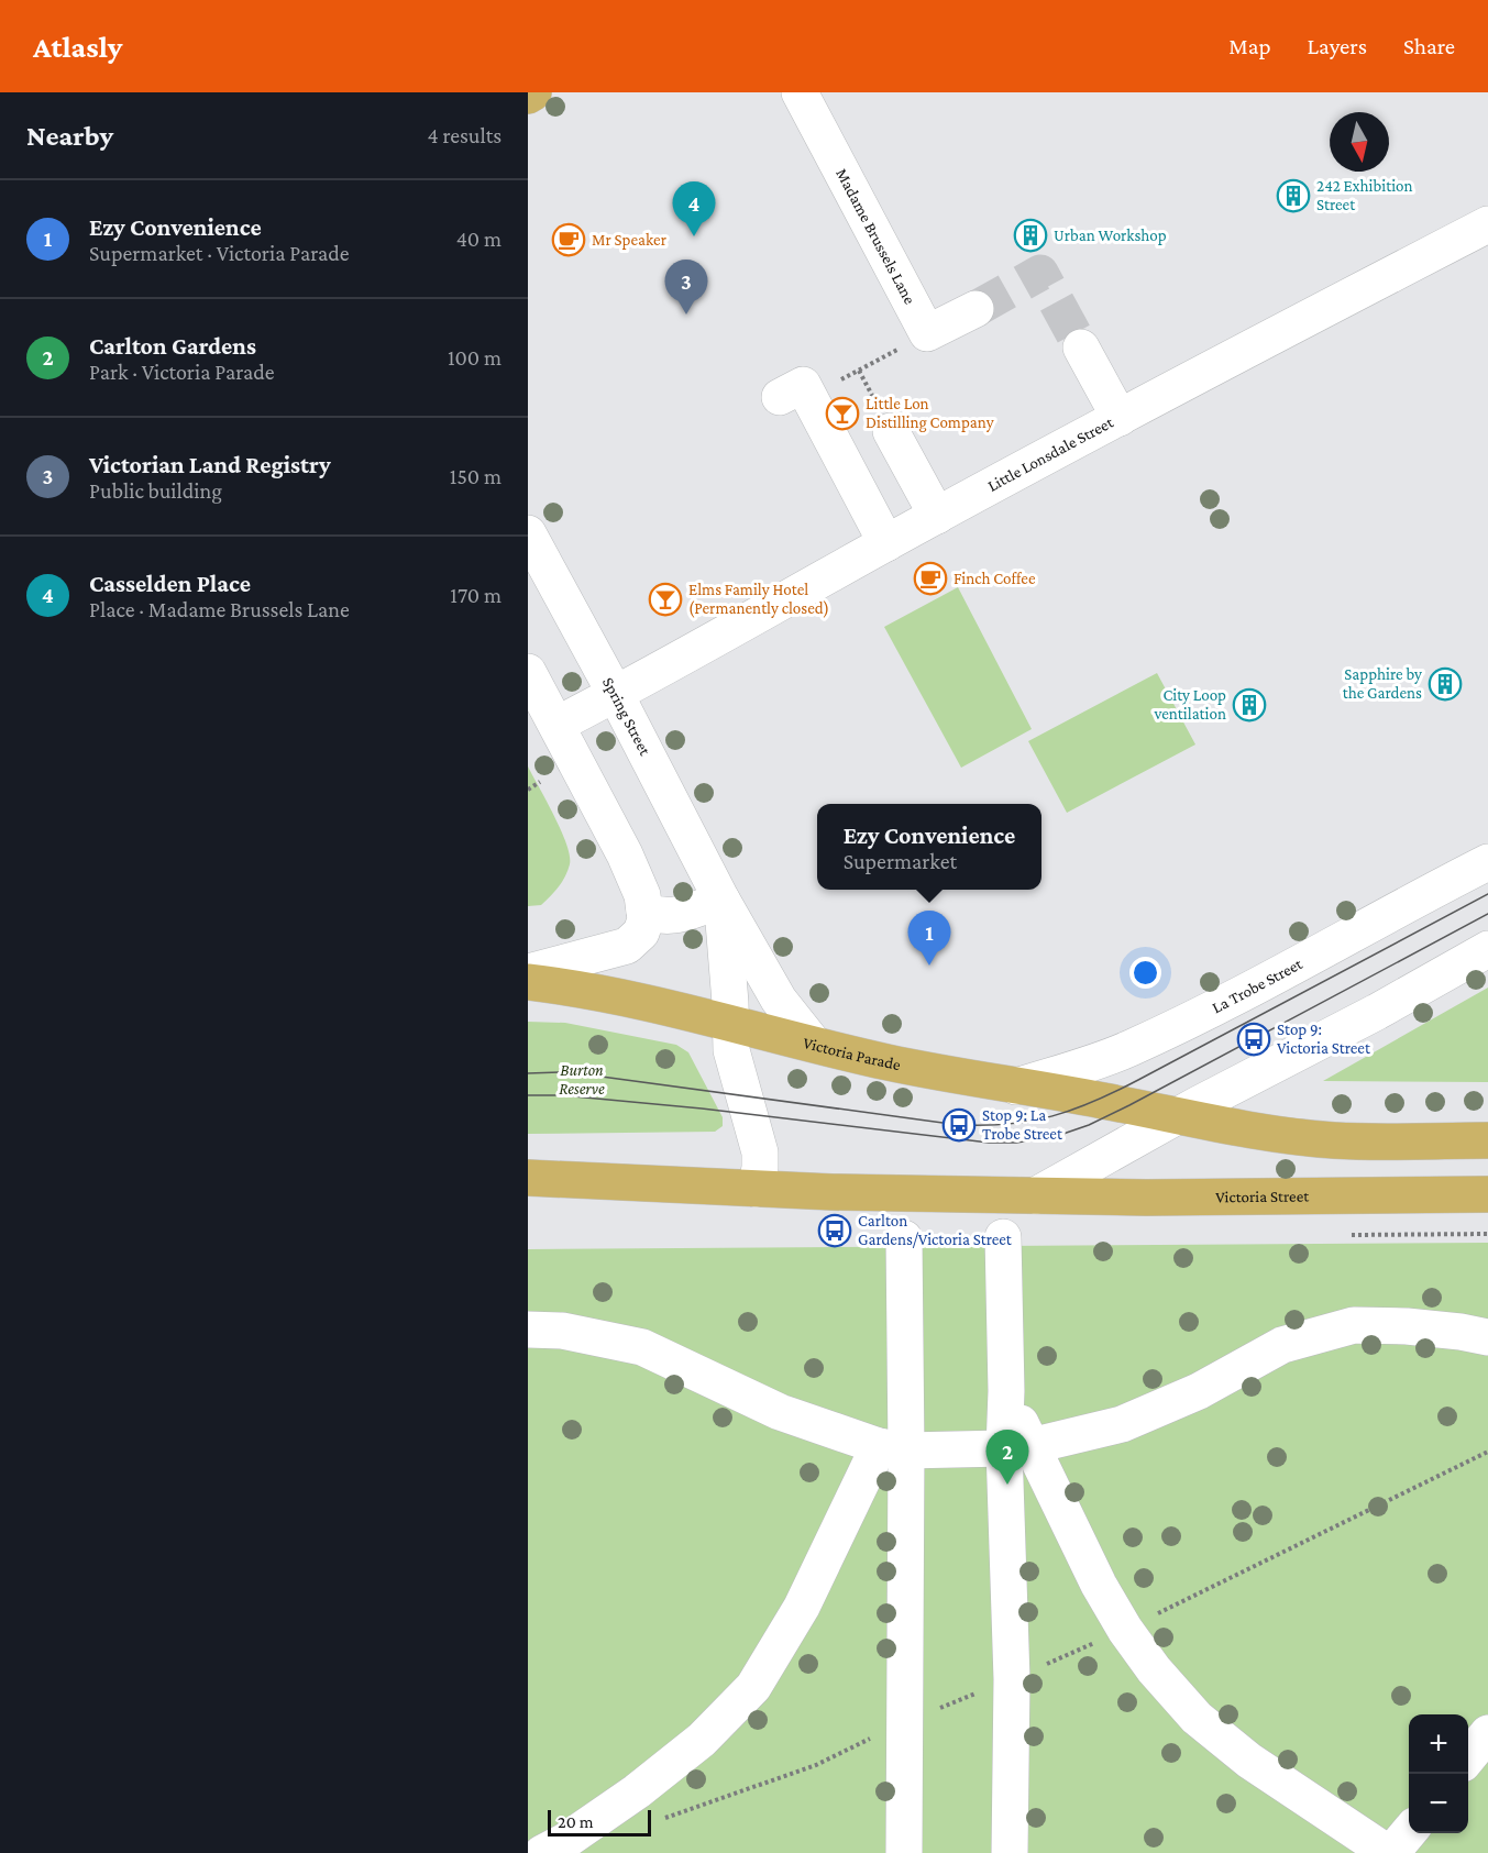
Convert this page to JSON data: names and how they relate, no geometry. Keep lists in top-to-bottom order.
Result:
{
  "streets": {
    "main road": ["Victoria Parade", "Victoria Street"],
    "street": [
      "Madame Brussels Lane",
      "Little Lonsdale Street",
      "Spring Street",
      "La Trobe Street"
    ]
  },
  "crossings": [
    ["Little Lonsdale Street", "Spring Street"],
    ["Spring Street", "Victoria Parade"],
    ["La Trobe Street", "Victoria Parade"]
  ],
  "parks": ["Burton Reserve"],
  "places": {
    "building": [
      "242 Exhibition Street",
      "Urban Workshop",
      "Sapphire by the Gardens",
      "City Loop ventilation"
    ],
    "cafe": ["Mr Speaker", "Finch Coffee"],
    "bar": ["Little Lon Distilling Company", "Elms Family Hotel (Permanently closed)"],
    "bus stop": ["Stop 9: Victoria Street", "Stop 9: La Trobe Street", "Carlton Gardens/Victoria Street"]
  },
  "scale_bar": "20 m",
  "north": "bottom",
  "page": {
    "header": "Atlasly",
    "nav": ["Map", "Layers", "Share"],
    "heading": ["Nearby", "4 results"],
    "list": [
      {
        "mark": "1",
        "name": "Ezy Convenience",
        "note": "Supermarket · Victoria Parade",
        "value": "40 m"
      },
      {
        "mark": "2",
        "name": "Carlton Gardens",
        "note": "Park · Victoria Parade",
        "value": "100 m"
      },
      {
        "mark": "3",
        "name": "Victorian Land Registry",
        "note": "Public building",
        "value": "150 m"
      },
      {
        "mark": "4",
        "name": "Casselden Place",
        "note": "Place · Madame Brussels Lane",
        "value": "170 m"
      }
    ],
    "pins": [
      "4",
      "3",
      "1",
      "2"
    ],
    "popup": ["Ezy Convenience", "Supermarket"],
    "map_buttons": ["+", "−"],
    "scale": "20 m"
  }
}
